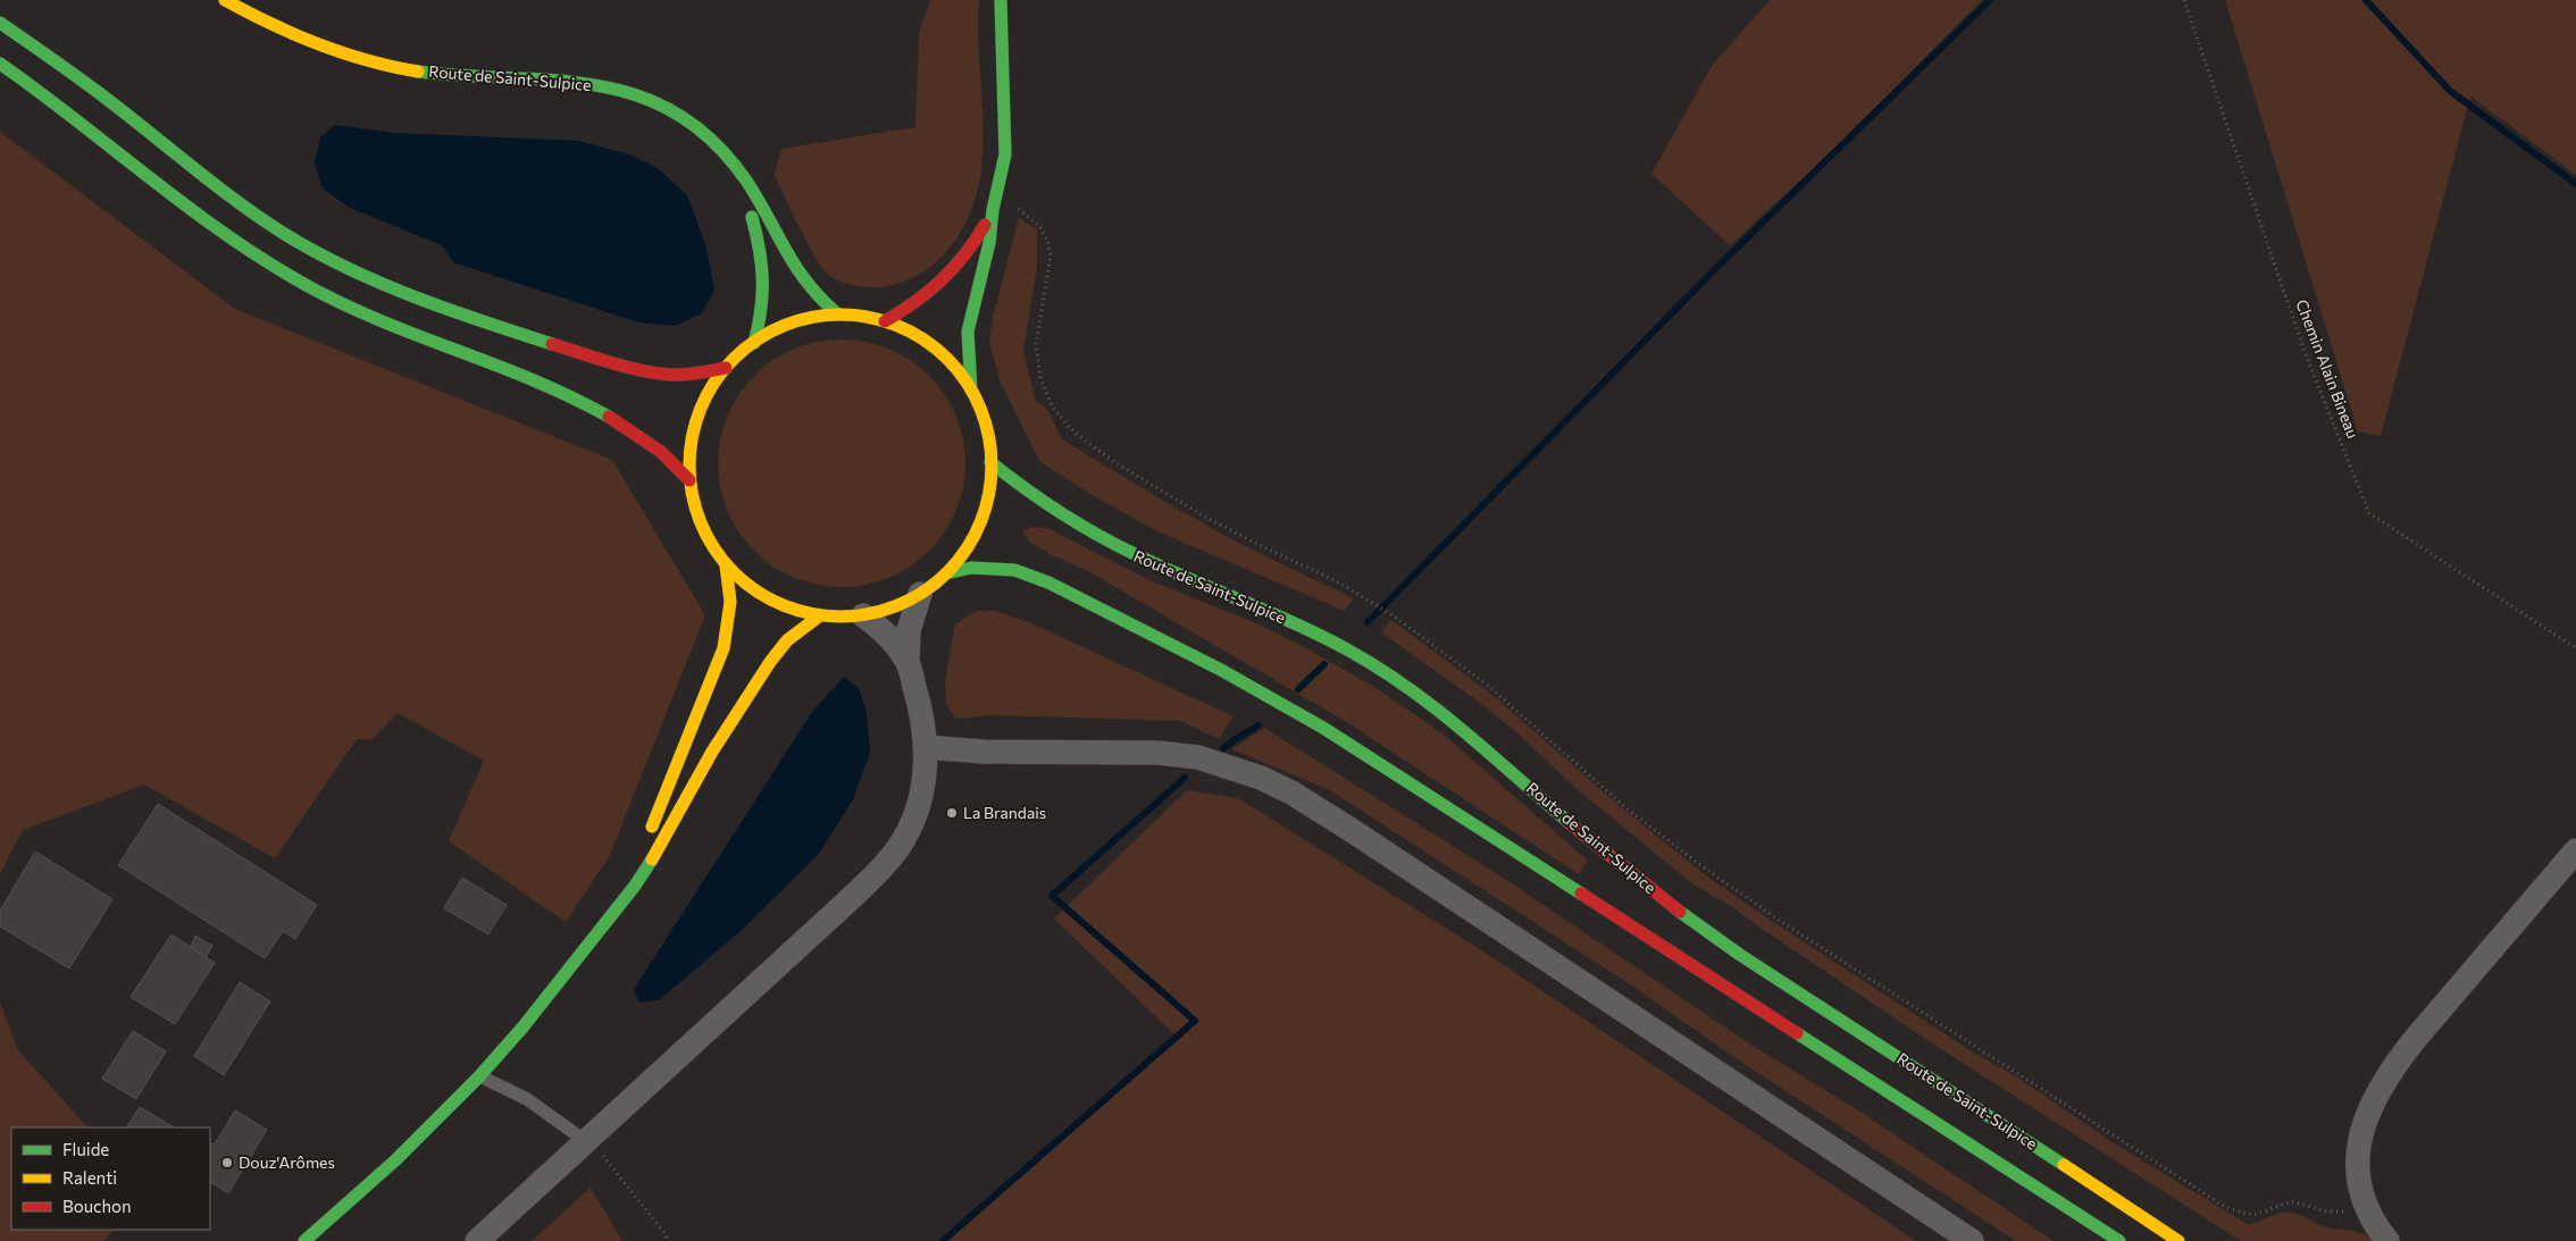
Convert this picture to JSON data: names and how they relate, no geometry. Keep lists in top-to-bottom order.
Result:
{
  "streets": {
    "main road": ["Route de Saint-Sulpice"],
    "path": ["Chemin Alain Bineau"]
  },
  "places": ["La Brandais", "Douz'Arômes"],
  "legend": ["Fluide", "Ralenti", "Bouchon"]
}
